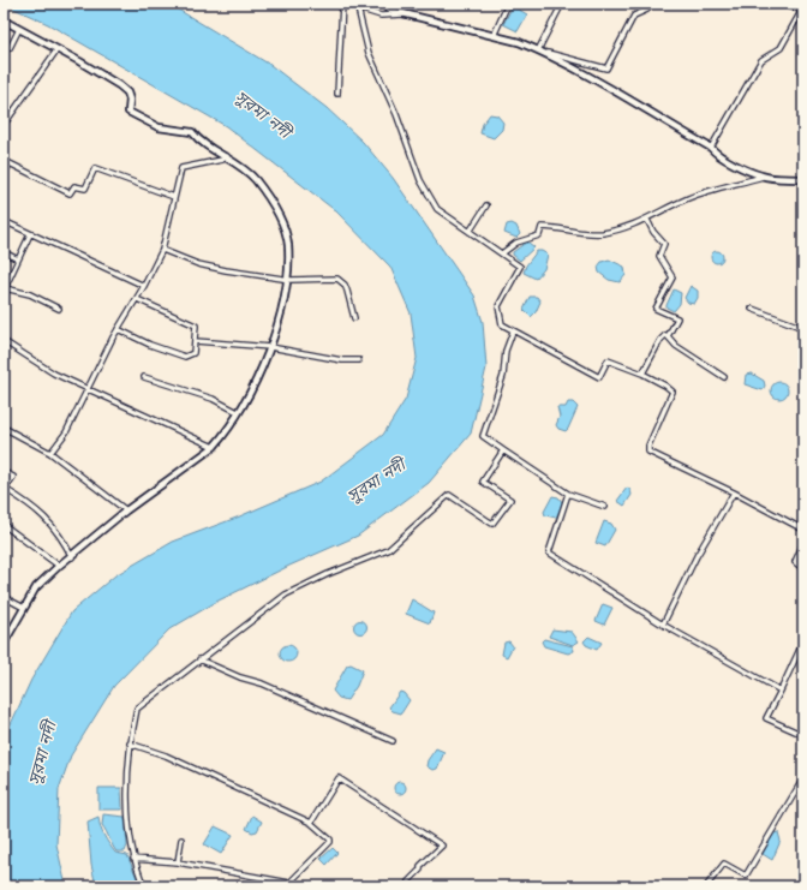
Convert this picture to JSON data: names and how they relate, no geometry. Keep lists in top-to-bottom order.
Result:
{
  "water": ["সুরমা নদী"]
}
